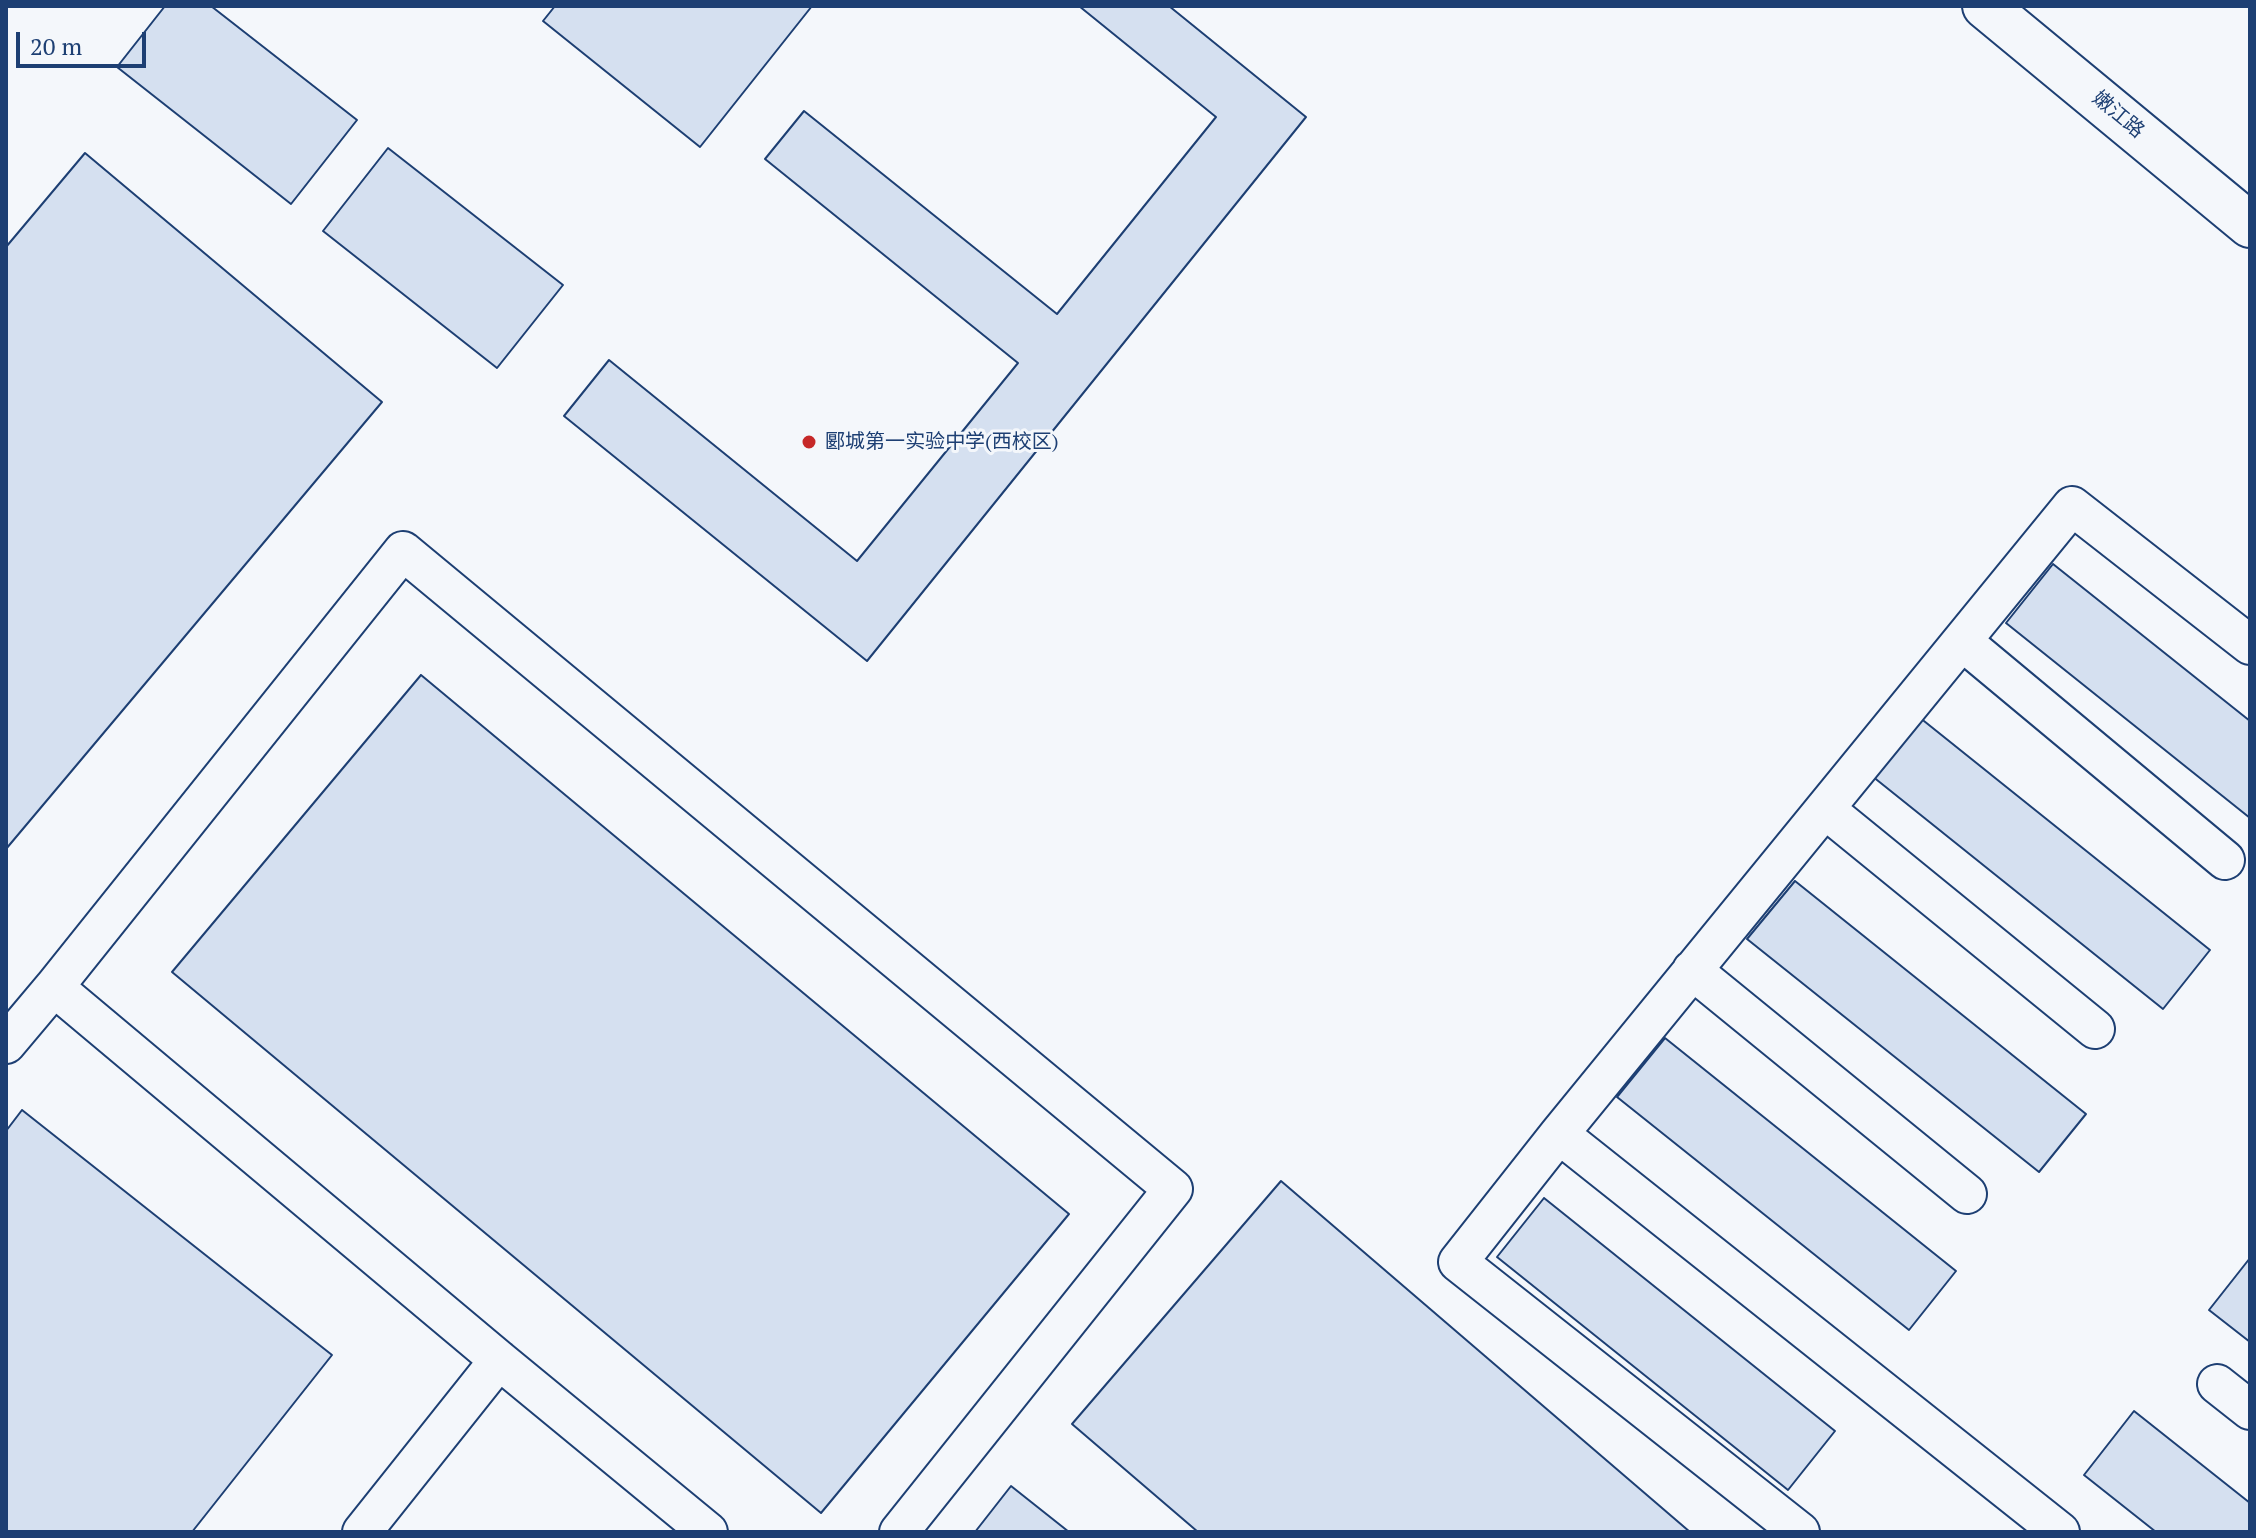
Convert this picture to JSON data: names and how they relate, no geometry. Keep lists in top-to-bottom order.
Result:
{
  "streets": {
    "street": ["嫩江路"]
  },
  "places": ["郾城第一实验中学(西校区)"],
  "scale_bar": "20 m"
}
